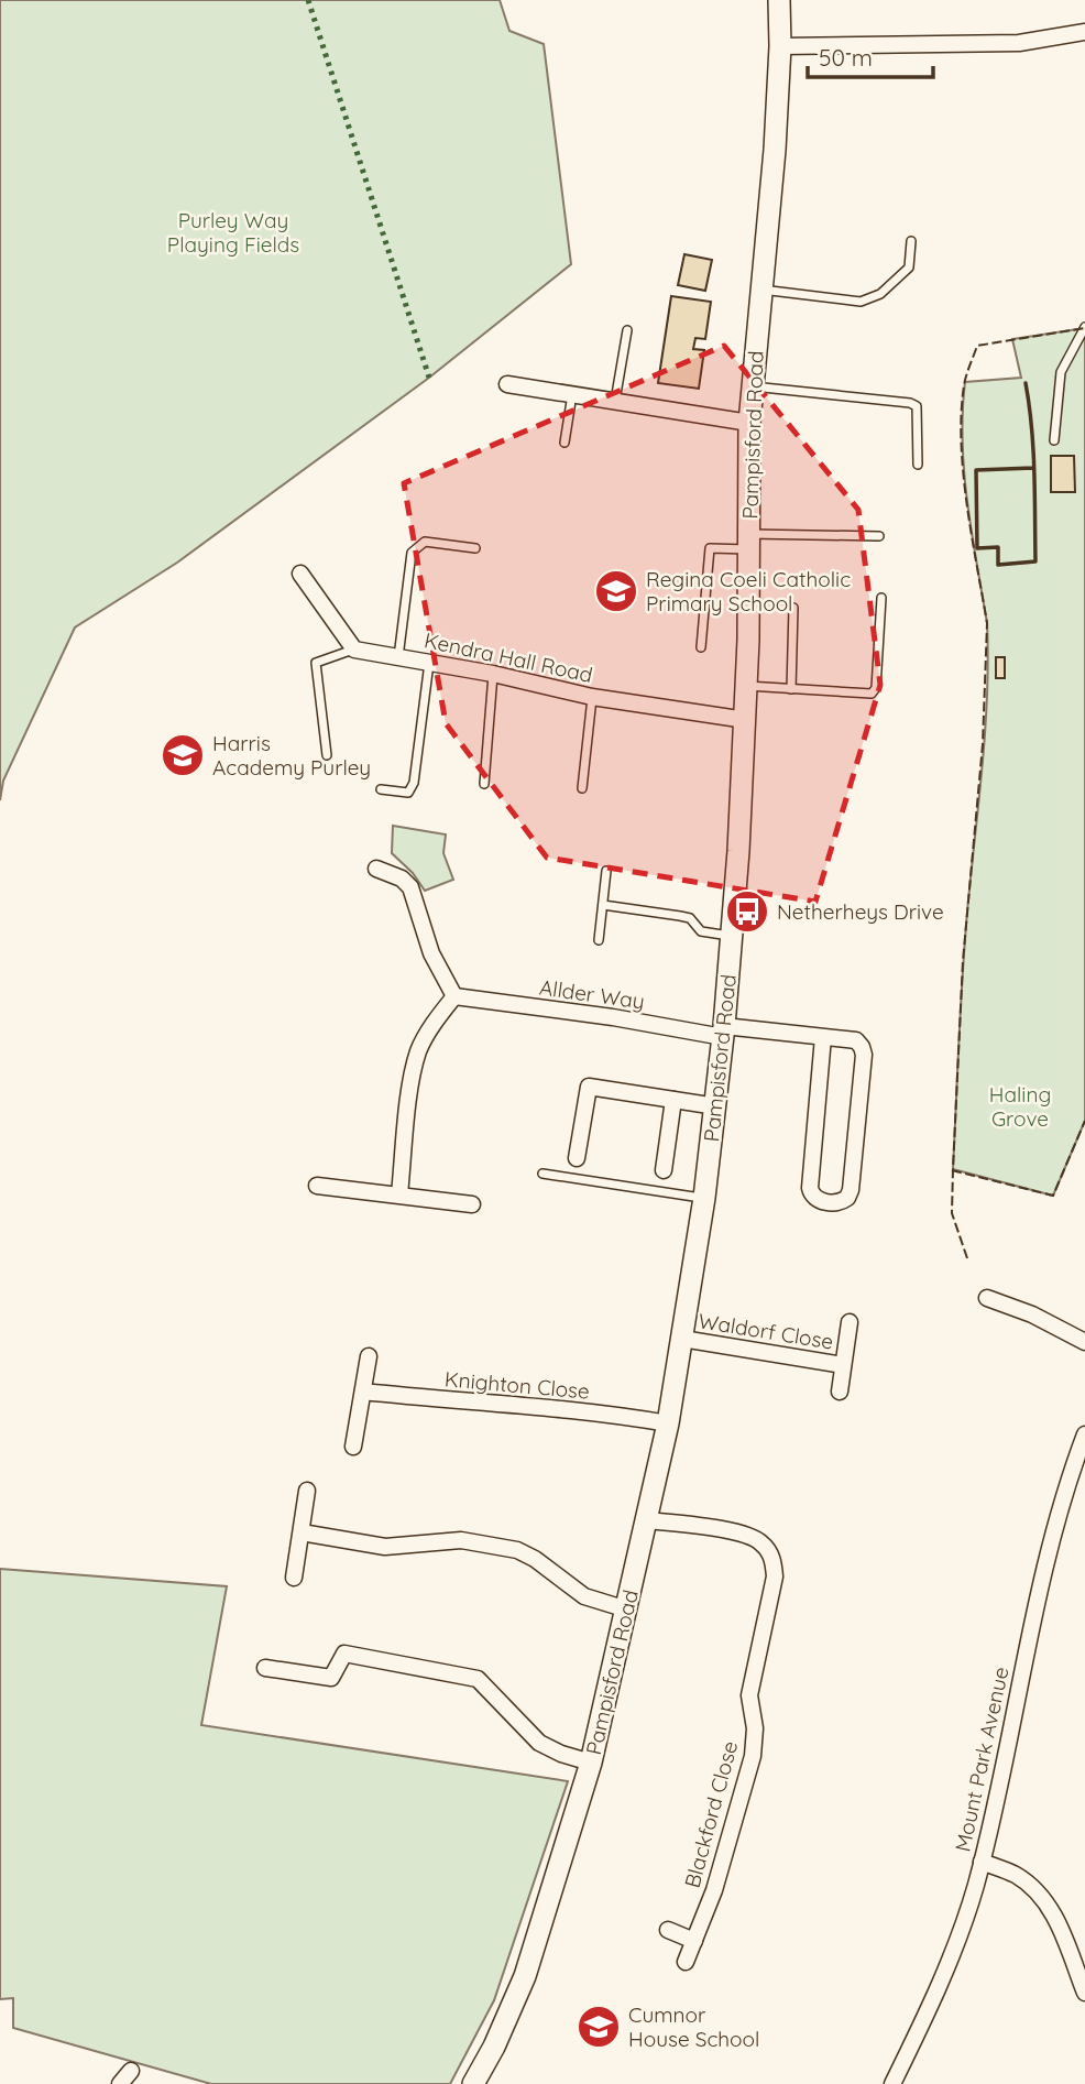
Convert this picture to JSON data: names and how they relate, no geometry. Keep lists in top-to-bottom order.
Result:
{
  "streets": {
    "street": [
      "Pampisford Road",
      "Kendra Hall Road",
      "Allder Way",
      "Waldorf Close",
      "Knighton Close",
      "Mount Park Avenue",
      "Blackford Close"
    ]
  },
  "crossings": [
    ["Pampisford Road", "Kendra Hall Road"],
    ["Pampisford Road", "Allder Way"],
    ["Pampisford Road", "Waldorf Close"],
    ["Pampisford Road", "Knighton Close"],
    ["Pampisford Road", "Blackford Close"]
  ],
  "parks": ["Purley Way Playing Fields", "Haling Grove"],
  "places": {
    "school or university": ["Regina Coeli Catholic Primary School", "Harris Academy Purley", "Cumnor House School"],
    "bus stop": ["Netherheys Drive"]
  },
  "scale_bar": "50 m"
}
